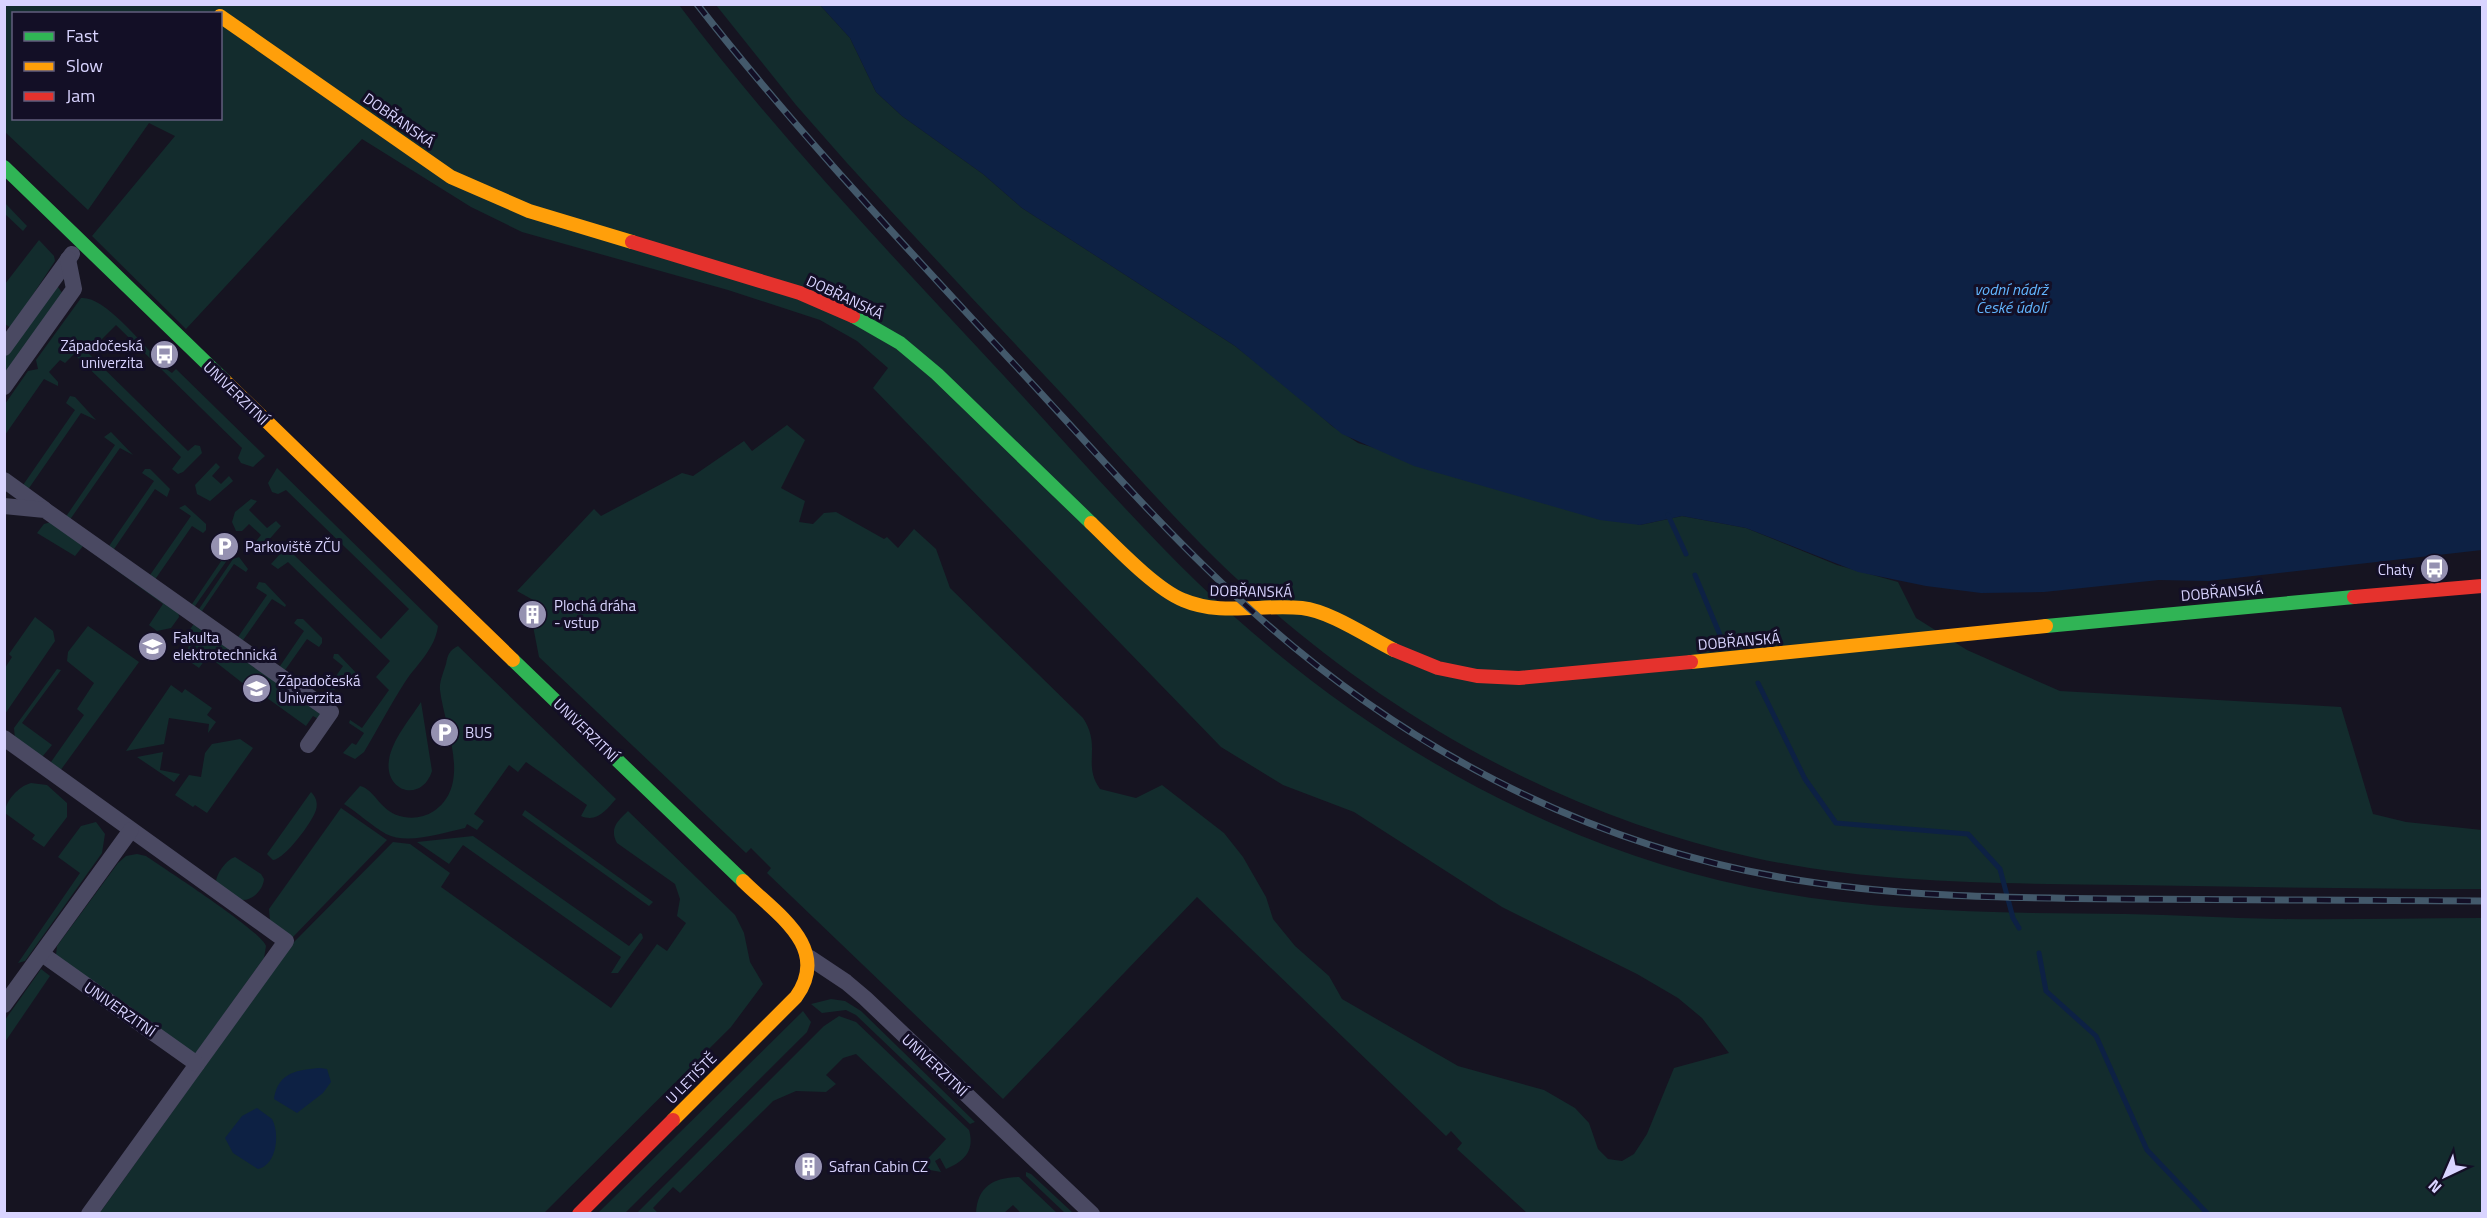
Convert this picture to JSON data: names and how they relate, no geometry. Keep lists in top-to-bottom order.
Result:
{
  "streets": {
    "street": ["DOBŘANSKÁ", "UNIVERZITNÍ", "U LETIŠTĚ"]
  },
  "crossings": [
    ["UNIVERZITNÍ", "U LETIŠTĚ"]
  ],
  "water": ["vodní nádrž České údolí"],
  "places": {
    "bus stop": ["Západočeská univerzita", "Chaty"],
    "parking": ["Parkoviště ZČU", "BUS"],
    "building": ["Plochá dráha - vstup", "Safran Cabin CZ"],
    "school or university": ["Fakulta elektrotechnická", "Západočeská Univerzita"]
  },
  "legend": ["Fast", "Slow", "Jam"],
  "north": "bottom left"
}
